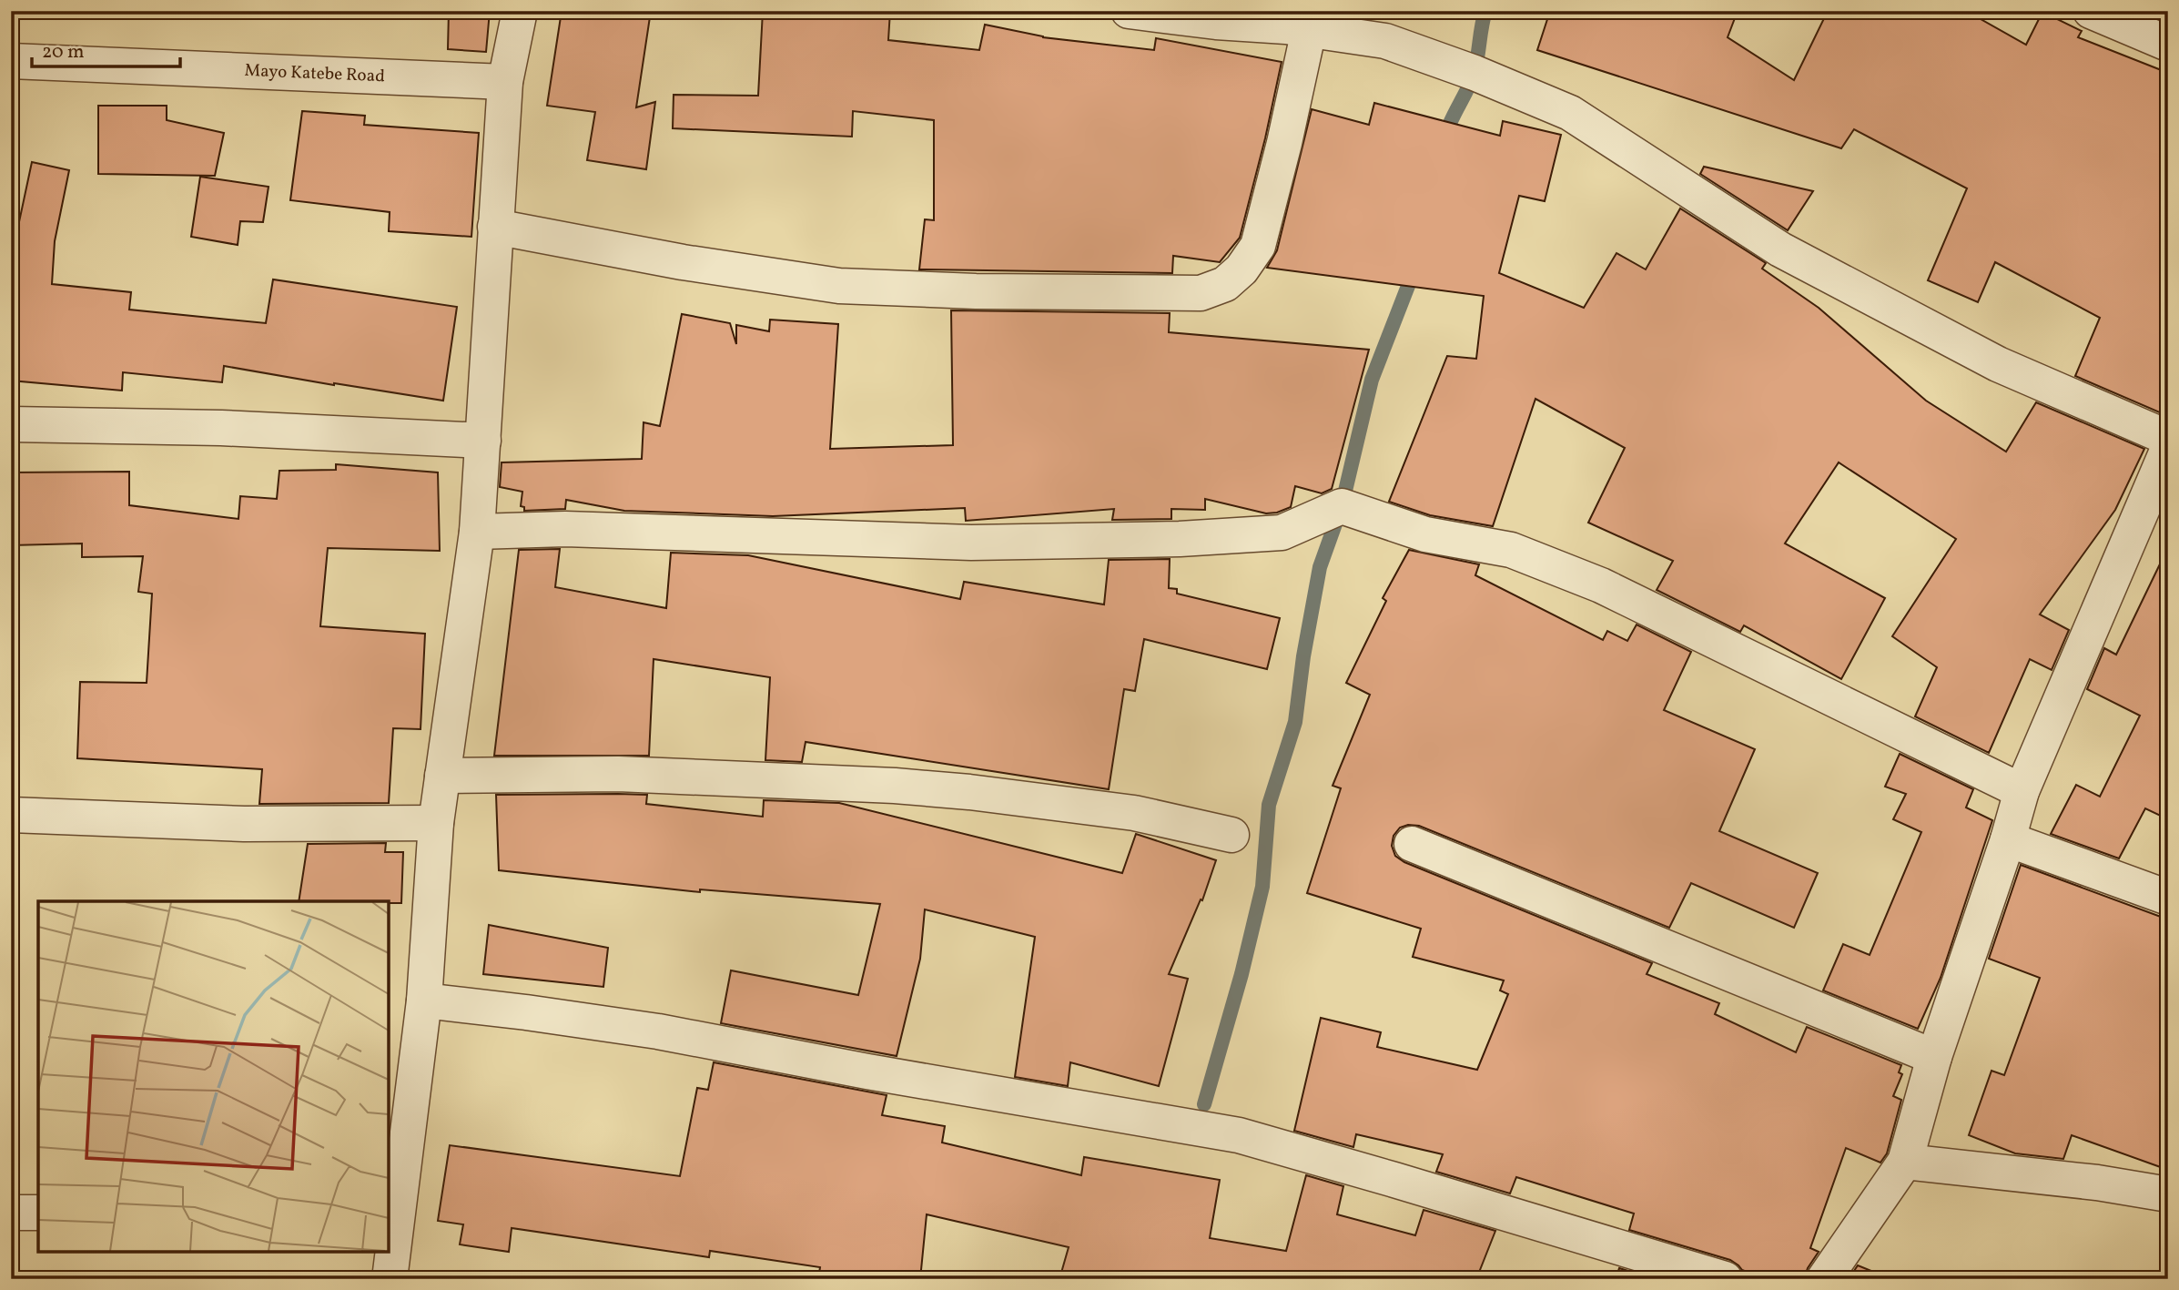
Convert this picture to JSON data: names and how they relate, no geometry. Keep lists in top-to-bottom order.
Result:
{
  "streets": {
    "street": ["Mayo Katebe Road"]
  },
  "scale_bar": "20 m"
}
